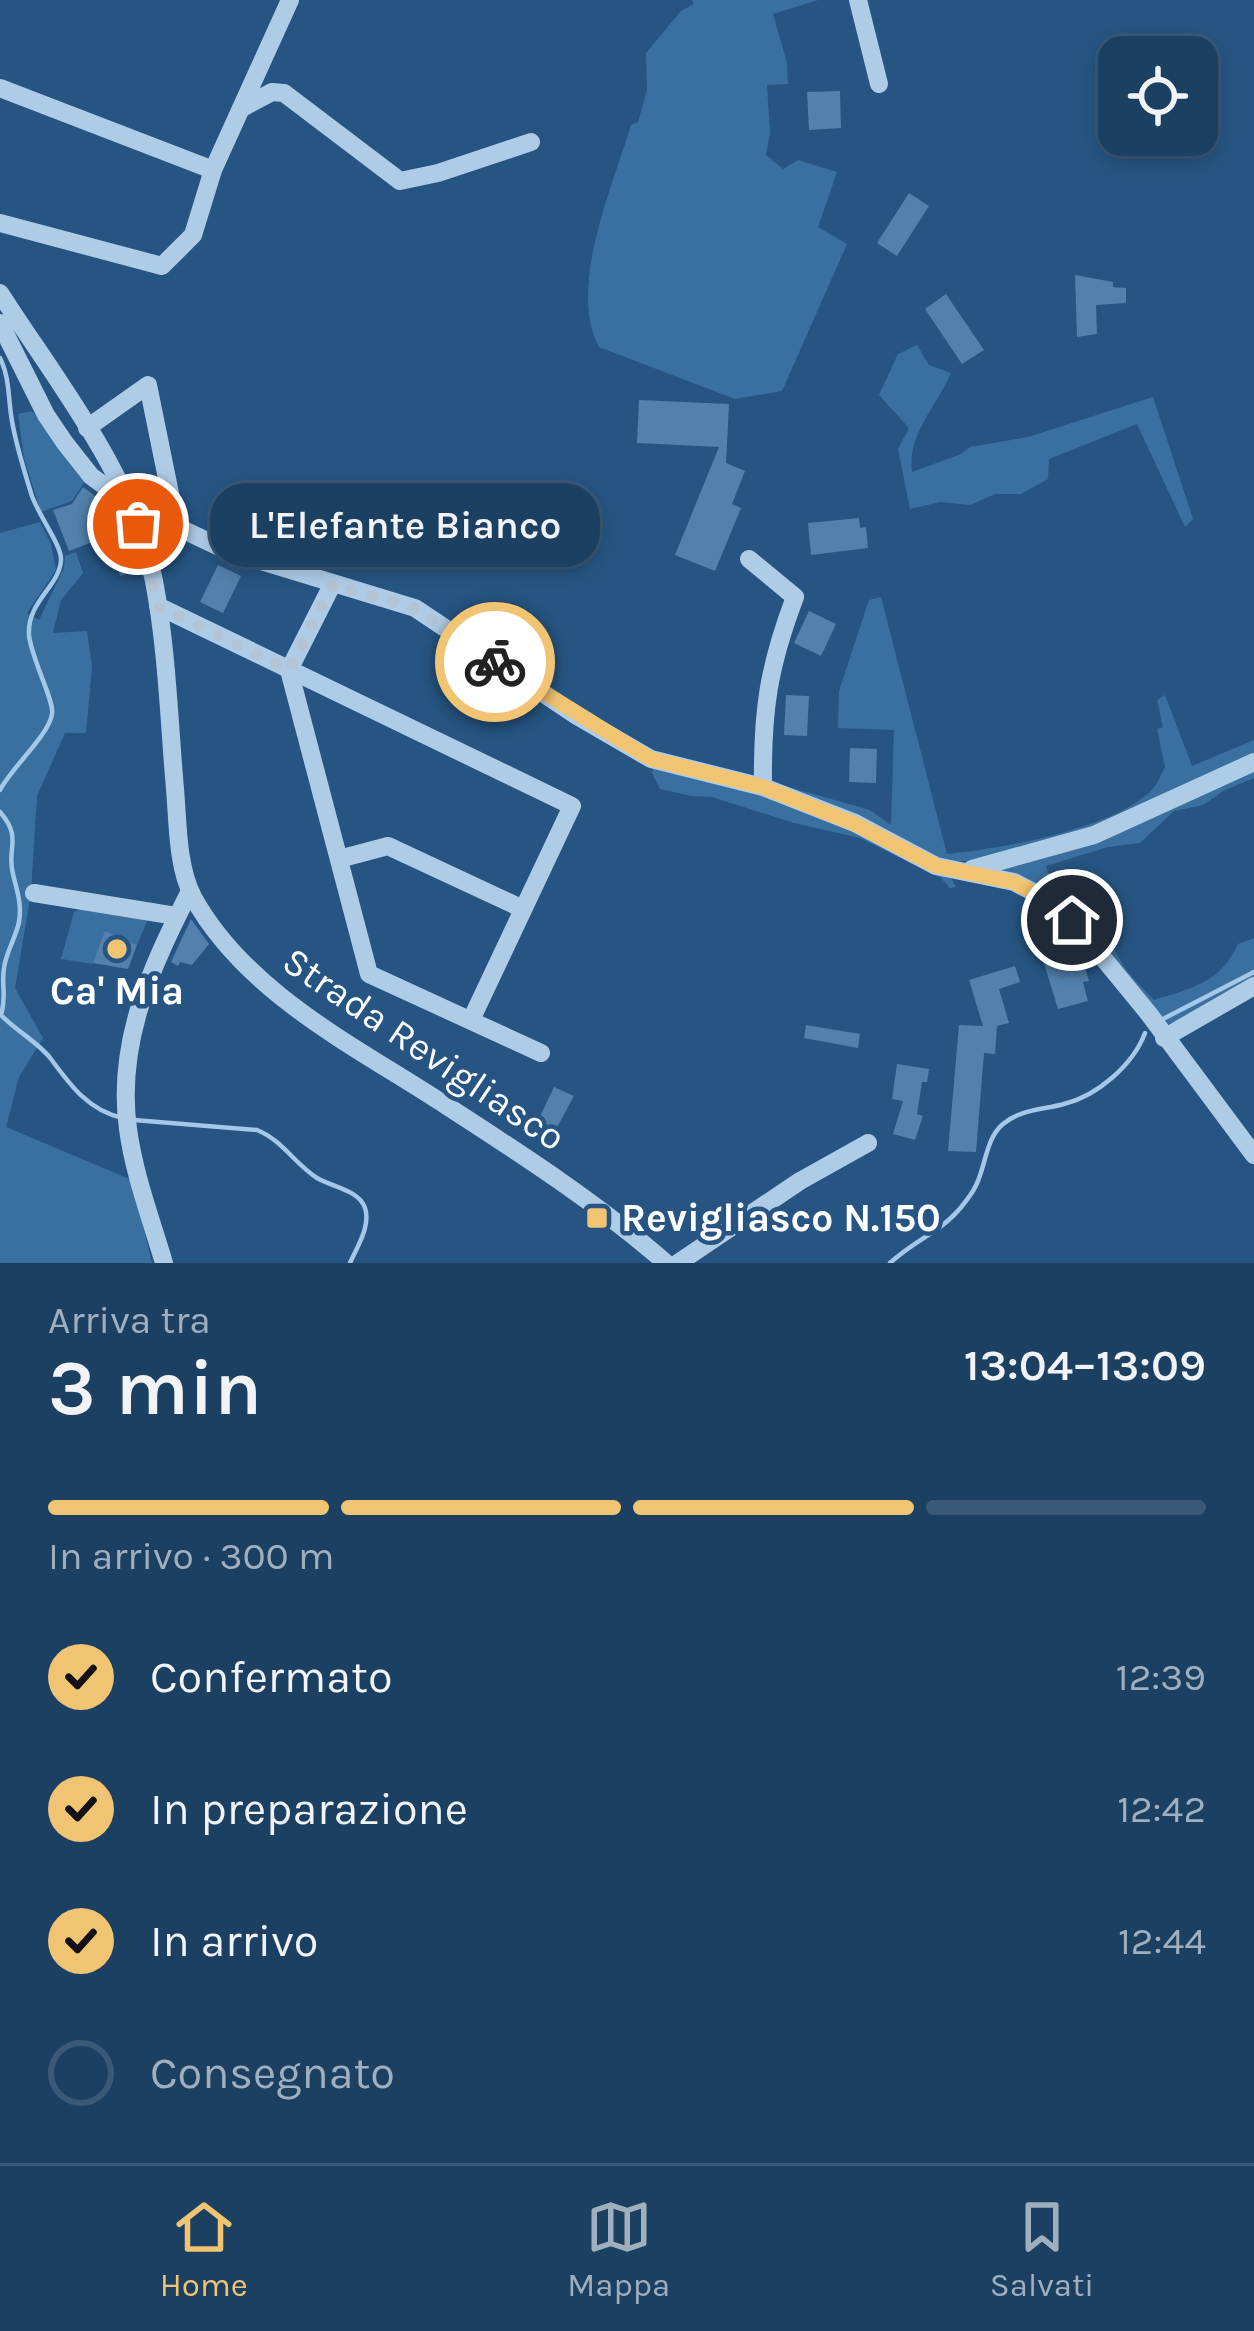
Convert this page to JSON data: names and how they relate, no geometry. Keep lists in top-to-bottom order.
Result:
{
  "streets": {
    "street": ["Strada Revigliasco"]
  },
  "places": {
    "other": ["L'Elefante Bianco", "Ca' Mia"],
    "transit": ["Revigliasco N.150"]
  },
  "page": {
    "bubble": "L'Elefante Bianco",
    "heading": ["3 min", "Arriva tra", "13:04–13:09"],
    "bar": "In arrivo · 300 m",
    "list": [
      ["Confermato", "12:39"],
      ["In preparazione", "12:42"],
      ["In arrivo", "12:44"],
      "Consegnato"
    ],
    "tabs": ["Home", "Mappa", "Salvati"]
  }
}
